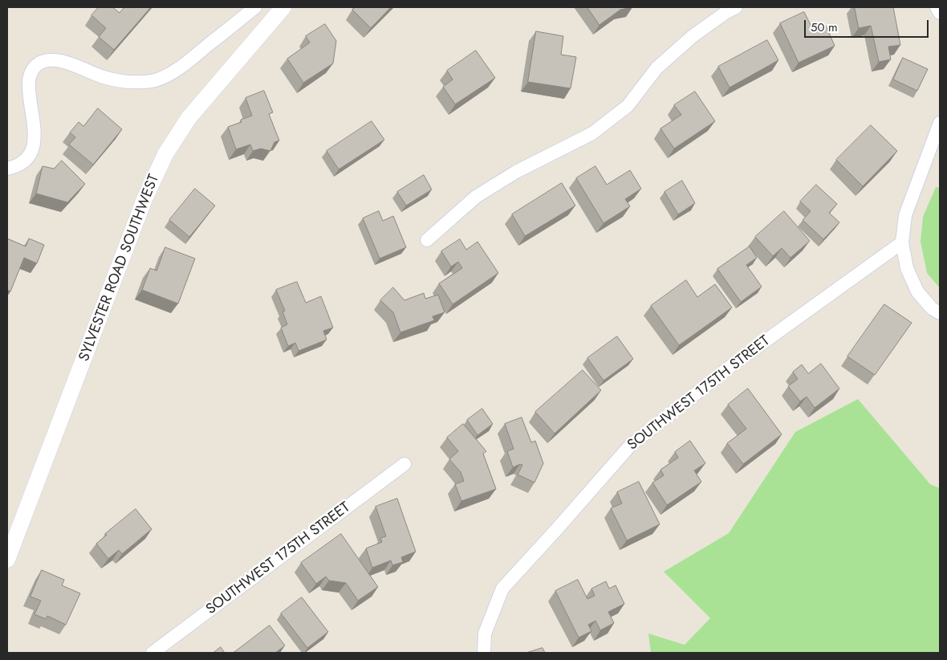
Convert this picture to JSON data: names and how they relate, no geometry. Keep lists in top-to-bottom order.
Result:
{
  "streets": {
    "street": ["SYLVESTER ROAD SOUTHWEST", "SOUTHWEST 175TH STREET"]
  },
  "scale_bar": "50 m"
}
